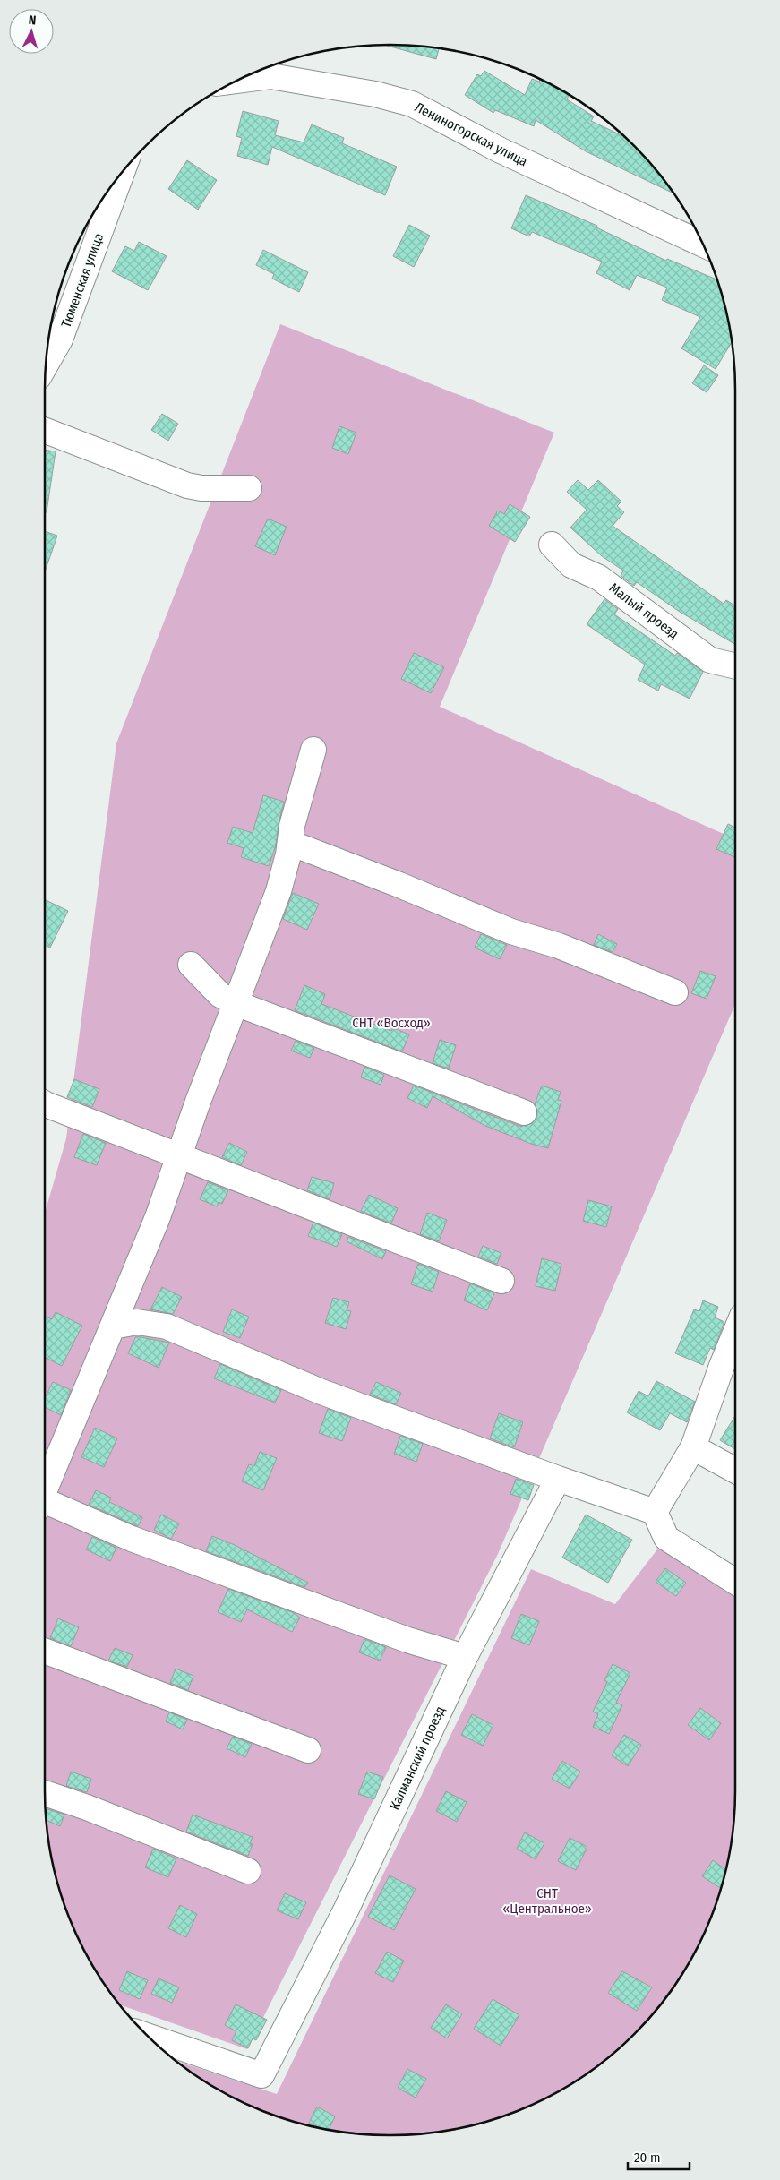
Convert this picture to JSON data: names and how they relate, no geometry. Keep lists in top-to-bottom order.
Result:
{
  "streets": {
    "street": [
      "Лениногорская улица",
      "Тюменская улица",
      "Малый проезд",
      "Калманский проезд"
    ]
  },
  "parks": ["СНТ «Восход»", "СНТ «Центральное»"],
  "scale_bar": "20 m",
  "north": "top"
}
